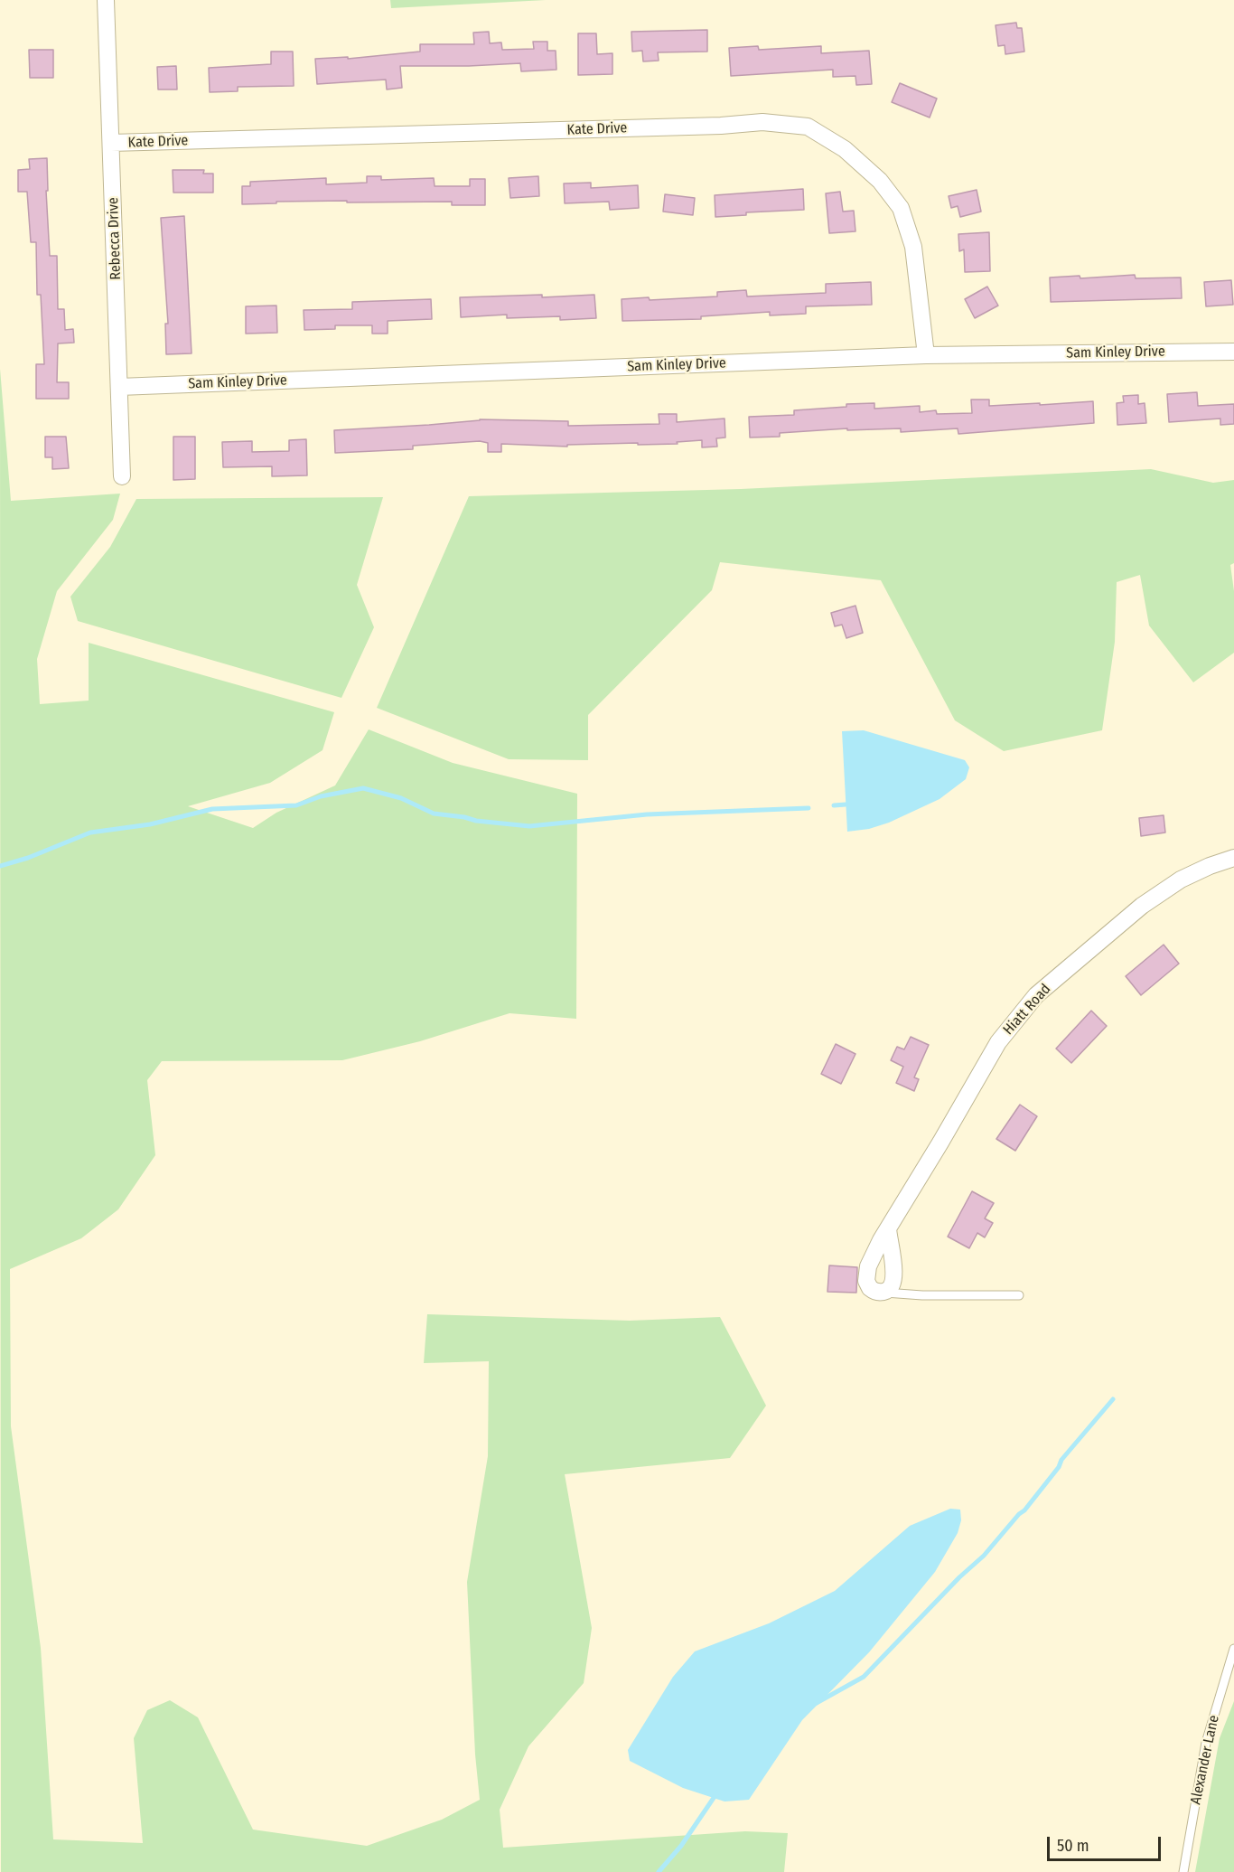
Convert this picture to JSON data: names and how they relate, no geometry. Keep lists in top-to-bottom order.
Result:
{
  "streets": {
    "street": [
      "Kate Drive",
      "Rebecca Drive",
      "Sam Kinley Drive",
      "Hiatt Road"
    ],
    "lane": ["Alexander Lane"]
  },
  "crossings": [
    ["Kate Drive", "Rebecca Drive"],
    ["Kate Drive", "Sam Kinley Drive"],
    ["Rebecca Drive", "Sam Kinley Drive"]
  ],
  "scale_bar": "50 m"
}
